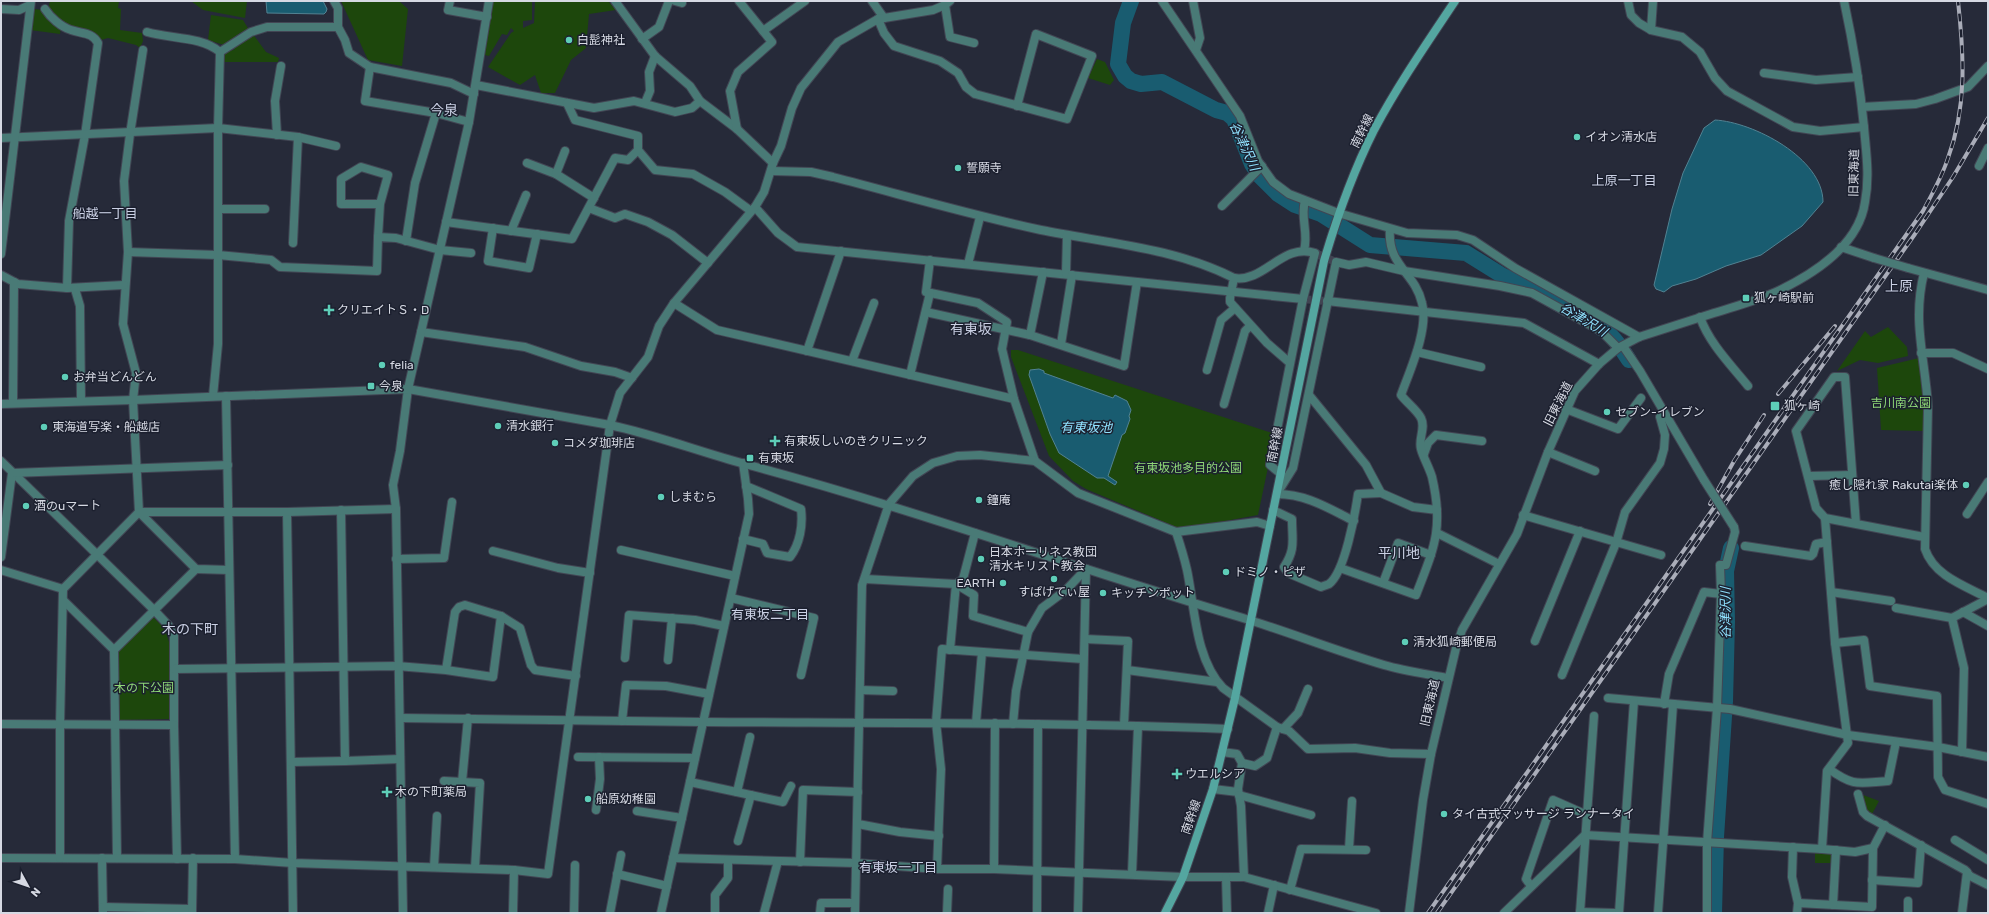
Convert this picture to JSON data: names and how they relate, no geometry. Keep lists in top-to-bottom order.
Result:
{
  "streets": {
    "main road": ["南幹線"],
    "street": ["旧東海道"]
  },
  "districts": [
    "今泉",
    "上原一丁目",
    "船越一丁目",
    "上原",
    "有東坂",
    "平川地",
    "有東坂二丁目",
    "木の下町",
    "有東坂一丁目"
  ],
  "water": ["谷津沢川", "有東坂池"],
  "parks": ["吉川南公園", "有東坂池多目的公園", "木の下公園"],
  "places": {
    "other": [
      "白髭神社",
      "イオン清水店",
      "誓願寺",
      "felia",
      "お弁当どんどん",
      "セブン-イレブン",
      "清水銀行",
      "東海道写楽・船越店",
      "コメダ珈琲店",
      "癒し隠れ家 Rakutai楽体",
      "しまむら",
      "鐘庵",
      "酒のuマート",
      "日本ホーリネス教団 清水キリスト教会",
      "ドミノ・ピザ",
      "すぱげてぃ屋",
      "EARTH",
      "キッチンポット",
      "清水狐崎郵便局",
      "船原幼稚園",
      "タイ古式マッサージ ランナータイ"
    ],
    "transit": [
      "狐ヶ崎駅前",
      "今泉",
      "狐ヶ崎",
      "有東坂"
    ],
    "health": [
      "クリエイトＳ・D",
      "有東坂しいのきクリニック",
      "ウエルシア",
      "木の下町薬局"
    ]
  },
  "north": "bottom right"
}
